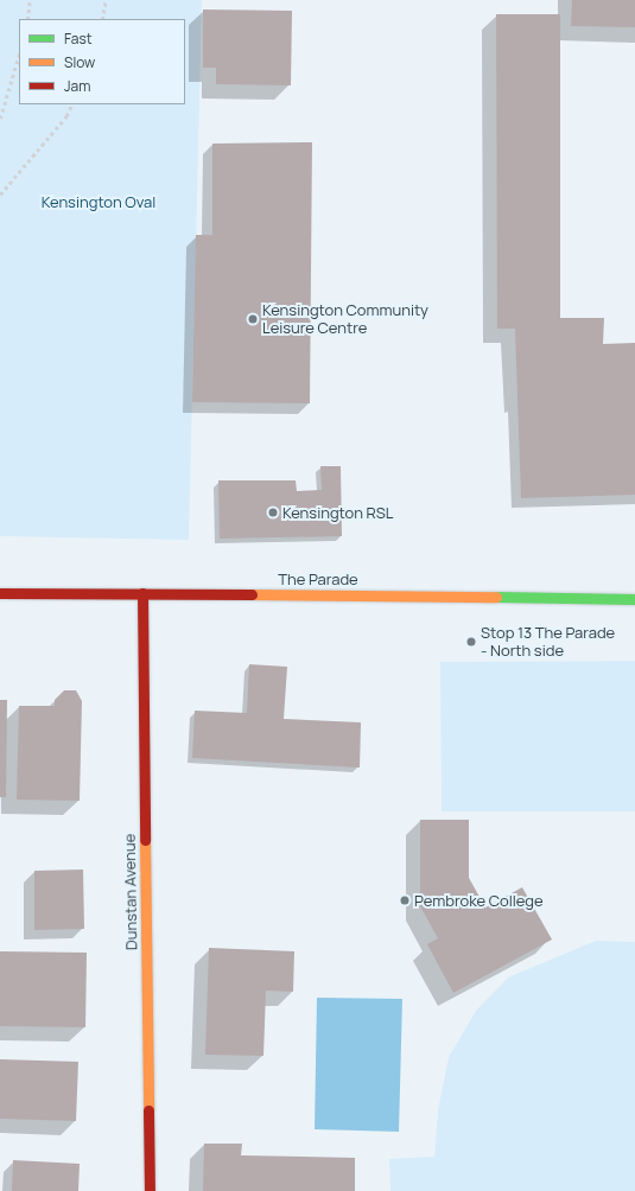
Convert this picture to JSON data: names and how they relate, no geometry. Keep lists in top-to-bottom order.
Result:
{
  "streets": {
    "main road": ["The Parade", "Dunstan Avenue"]
  },
  "crossings": [
    ["The Parade", "Dunstan Avenue"]
  ],
  "parks": ["Kensington Oval"],
  "places": [
    "Kensington Community Leisure Centre",
    "Kensington RSL",
    "Stop 13 The Parade - North side",
    "Pembroke College"
  ],
  "legend": ["Fast", "Slow", "Jam"]
}
